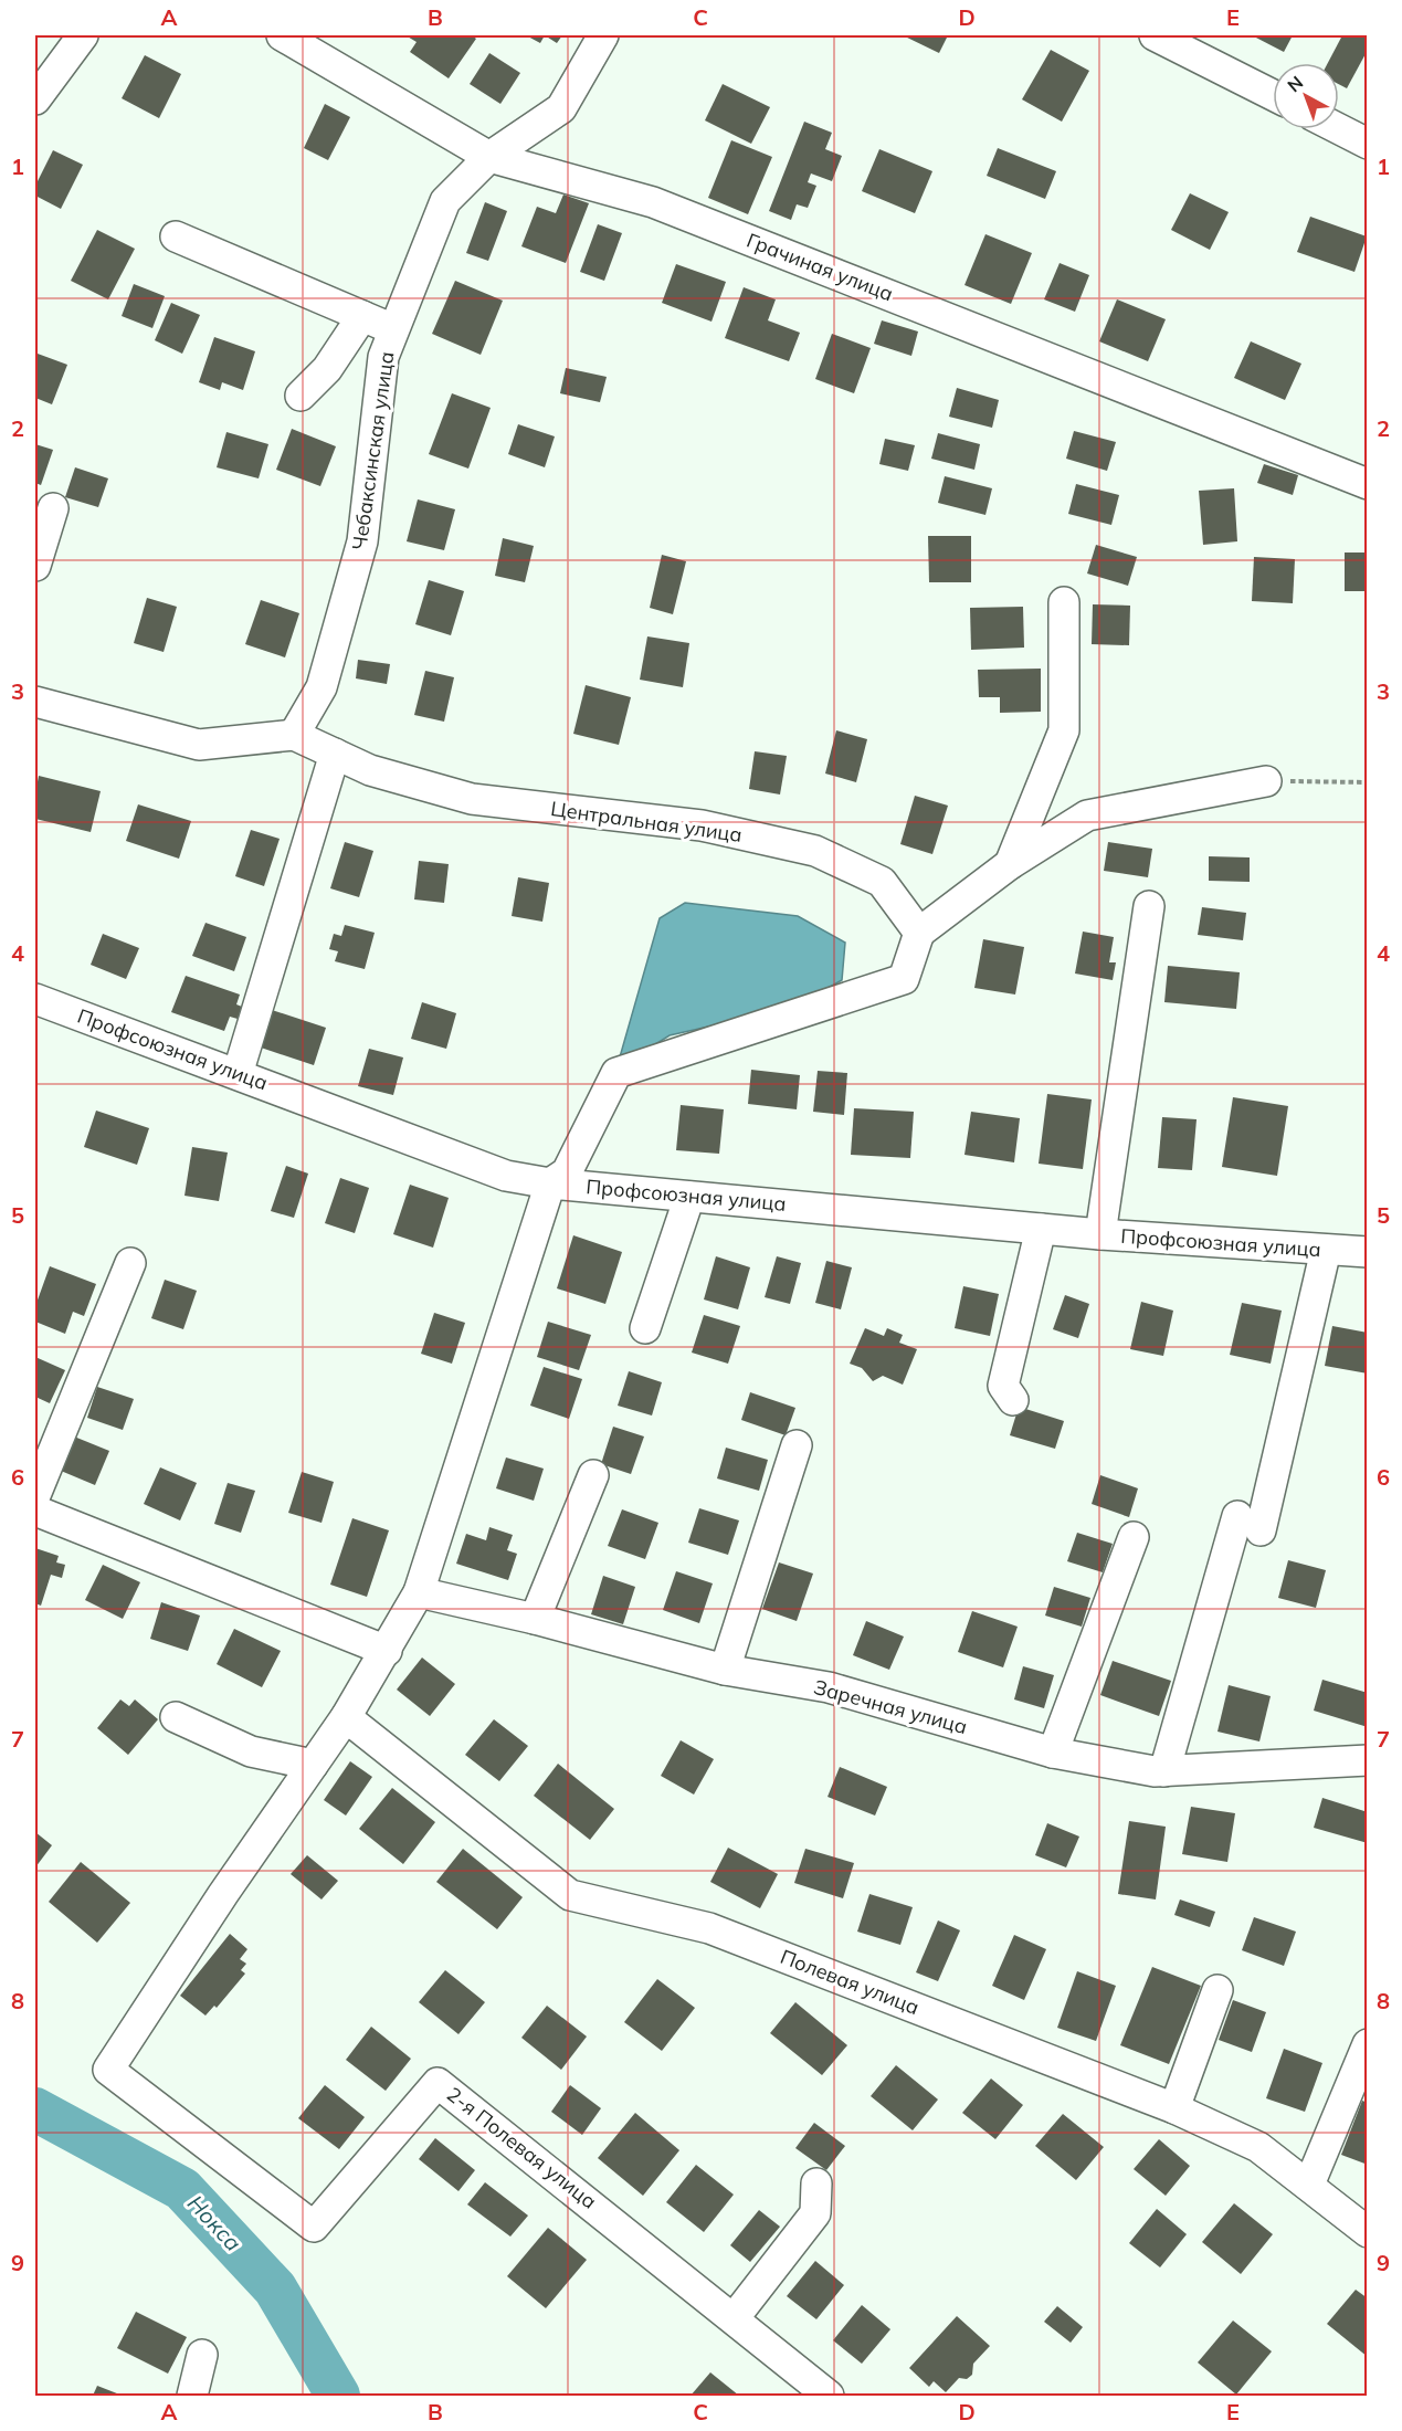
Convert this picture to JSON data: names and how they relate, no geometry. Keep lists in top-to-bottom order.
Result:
{
  "streets": {
    "street": [
      "Грачиная улица",
      "Чебаксинская улица",
      "Центральная улица",
      "Профсоюзная улица",
      "Заречная улица",
      "Полевая улица",
      "2-я Полевая улица"
    ]
  },
  "crossings": [
    ["Грачиная улица", "Чебаксинская улица"],
    ["Чебаксинская улица", "Центральная улица"]
  ],
  "water": ["Нокса"],
  "north": "top left",
  "grid": {
    "columns": [
      "A",
      "B",
      "C",
      "D",
      "E"
    ],
    "rows": [
      "1",
      "2",
      "3",
      "4",
      "5",
      "6",
      "7",
      "8",
      "9"
    ]
  }
}
